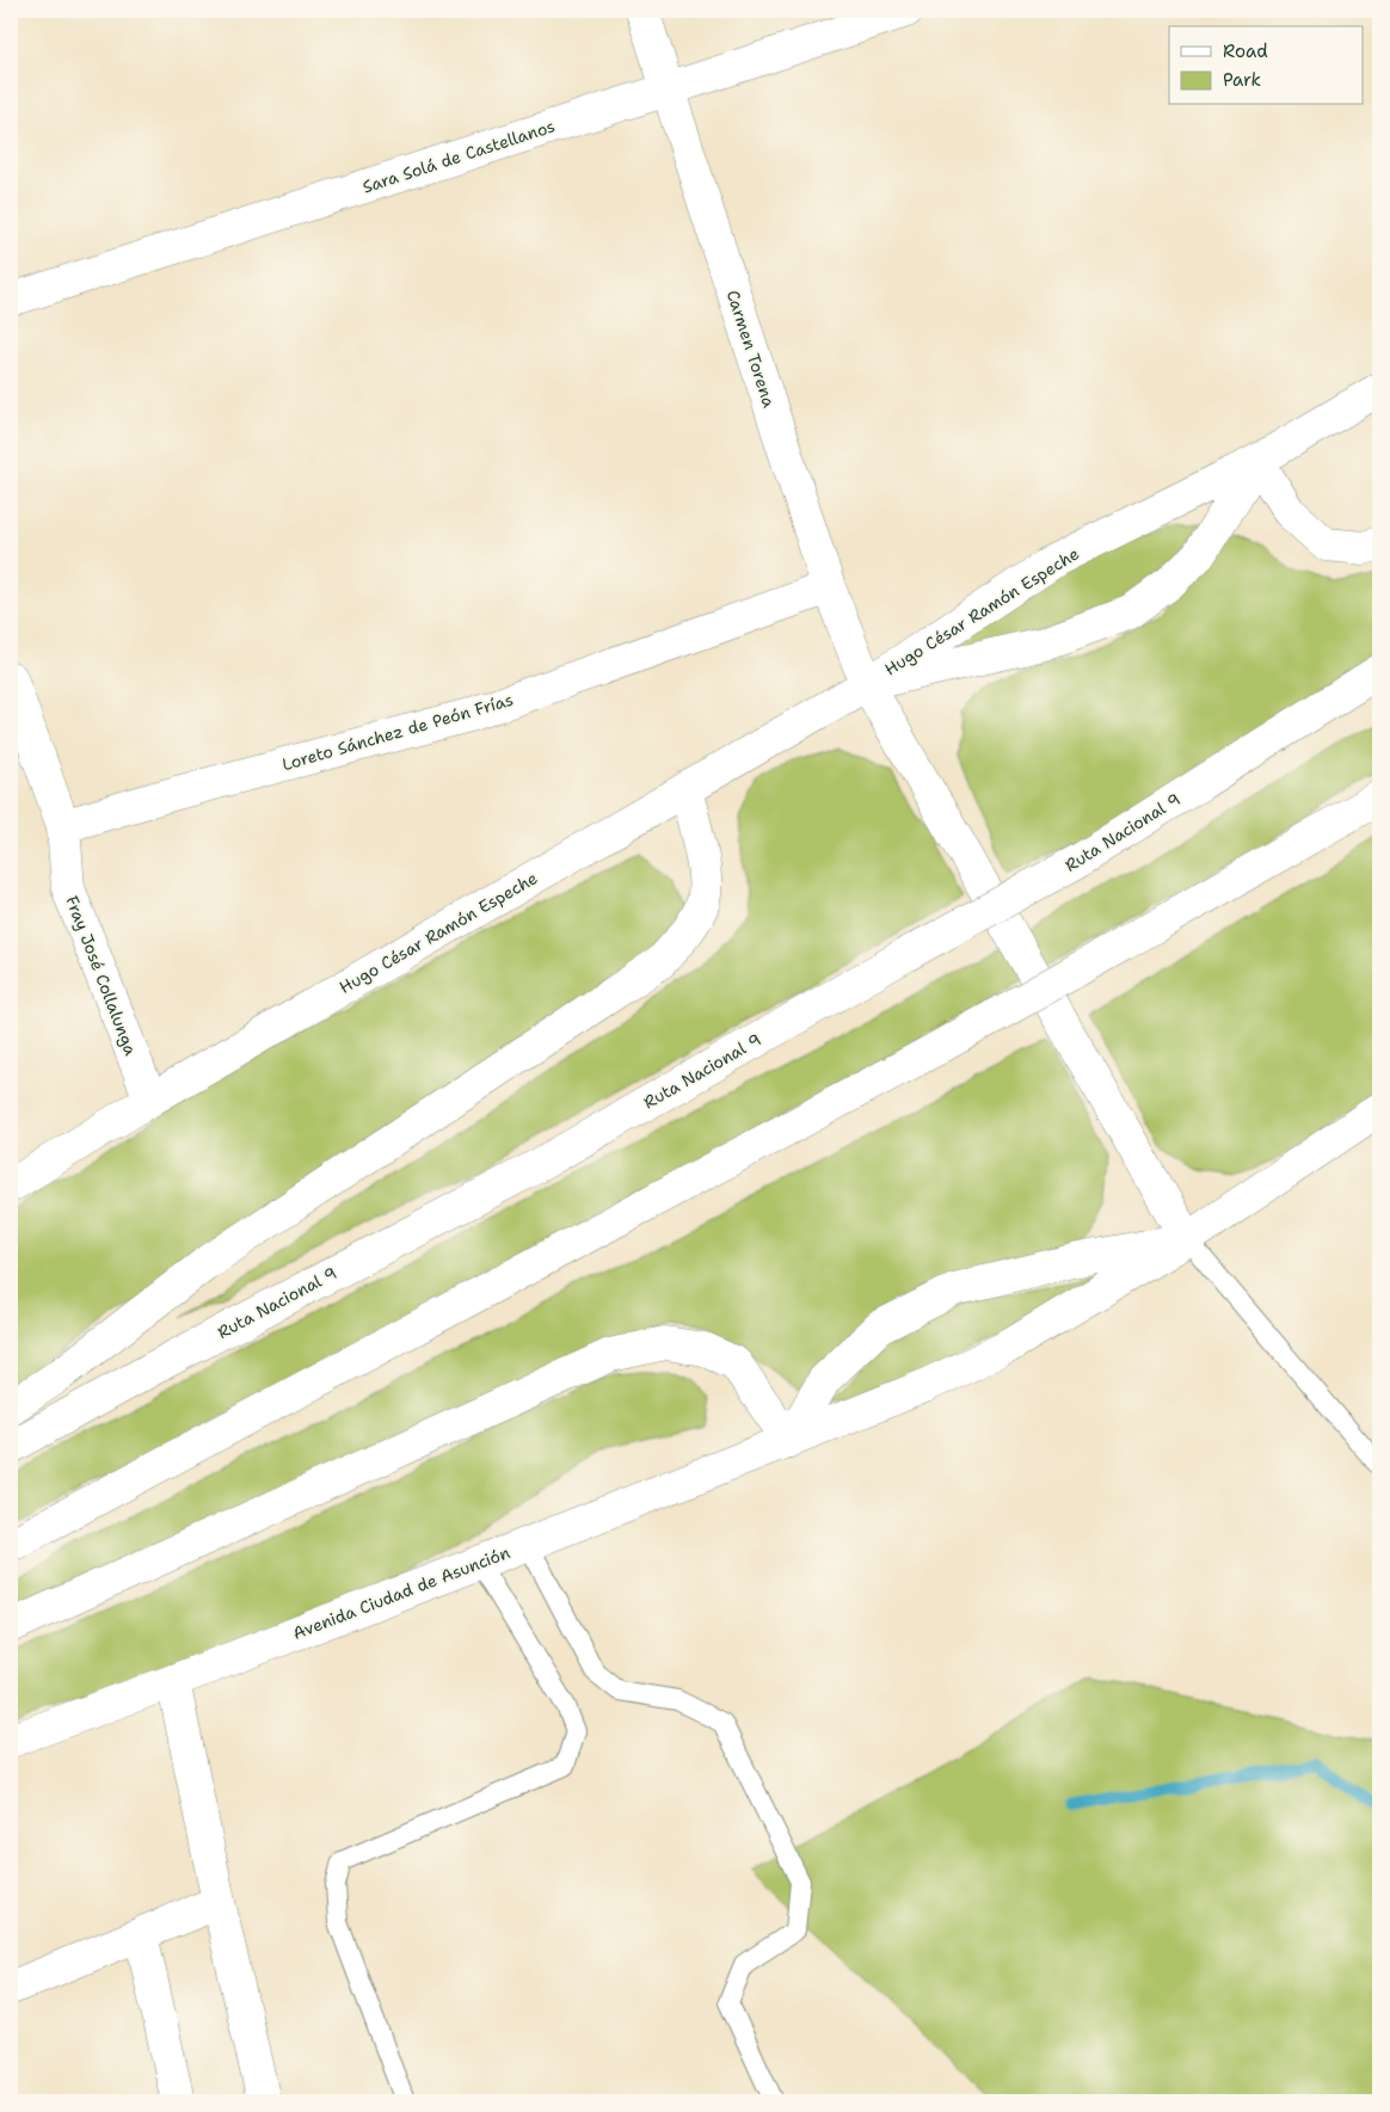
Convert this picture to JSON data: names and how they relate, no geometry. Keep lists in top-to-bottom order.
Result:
{
  "streets": {
    "main road": [
      "Sara Solá de Castellanos",
      "Carmen Torena",
      "Hugo César Ramón Espeche",
      "Loreto Sánchez de Peón Frías",
      "Ruta Nacional 9",
      "Fray José Collalunga",
      "Avenida Ciudad de Asunción"
    ]
  },
  "crossings": [
    ["Sara Solá de Castellanos", "Carmen Torena"],
    ["Carmen Torena", "Hugo César Ramón Espeche"],
    ["Carmen Torena", "Loreto Sánchez de Peón Frías"],
    ["Carmen Torena", "Avenida Ciudad de Asunción"],
    ["Hugo César Ramón Espeche", "Fray José Collalunga"],
    ["Loreto Sánchez de Peón Frías", "Fray José Collalunga"]
  ],
  "legend": ["Road", "Park"]
}
